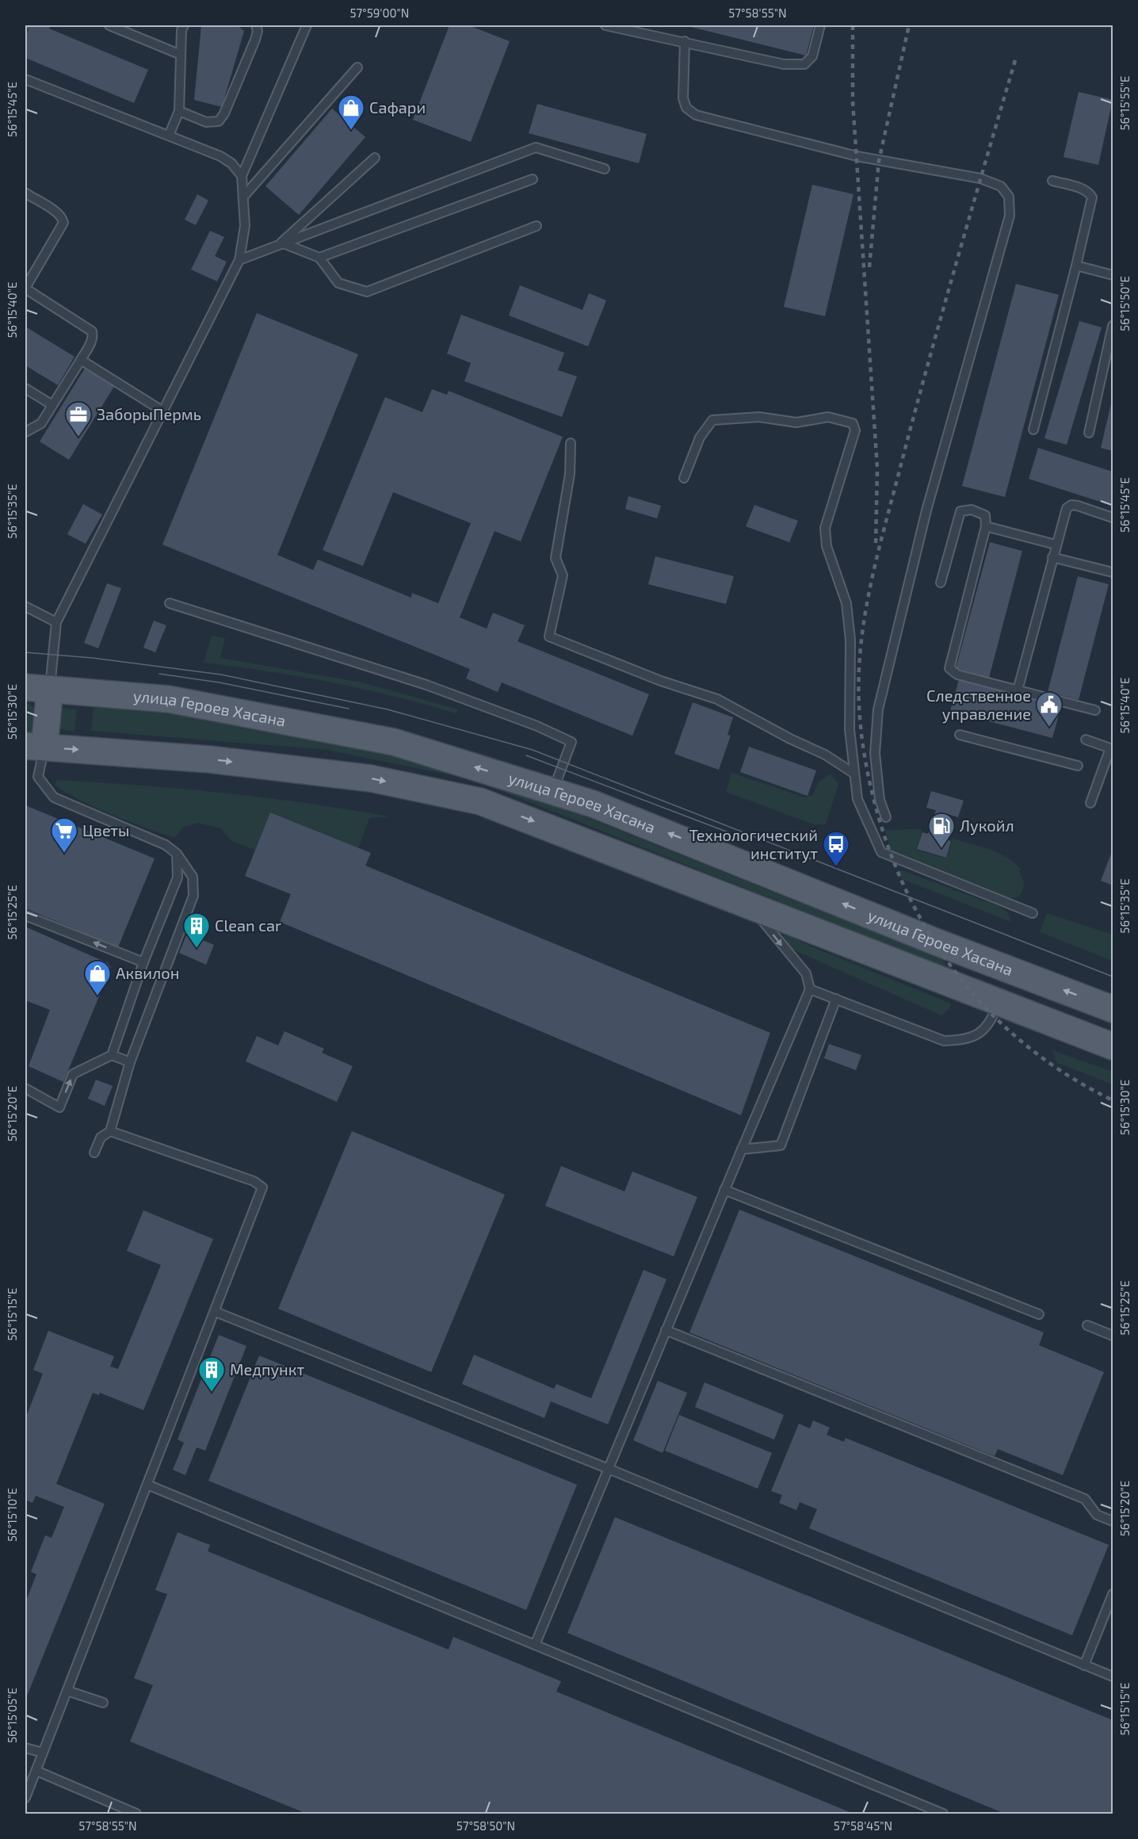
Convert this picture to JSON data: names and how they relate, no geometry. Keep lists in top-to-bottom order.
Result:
{
  "streets": {
    "main road": ["улица Героев Хасана"]
  },
  "places": {
    "shop": ["Сафари", "Аквилон"],
    "office": ["ЗаборыПермь"],
    "public building": ["Следственное управление"],
    "fuel station": ["Лукойл"],
    "supermarket": ["Цветы"],
    "bus stop": ["Технологический институт"],
    "building": ["Clean car", "Медпункт"]
  },
  "coordinates": [
    "57°59'00\"N",
    "57°58'55\"N",
    "56°15'55\"E",
    "56°15'45\"E",
    "56°15'50\"E",
    "56°15'40\"E",
    "56°15'35\"E",
    "56°15'30\"E",
    "56°15'25\"E",
    "56°15'20\"E",
    "56°15'15\"E",
    "56°15'10\"E",
    "56°15'05\"E",
    "57°58'50\"N",
    "57°58'45\"N"
  ]
}
